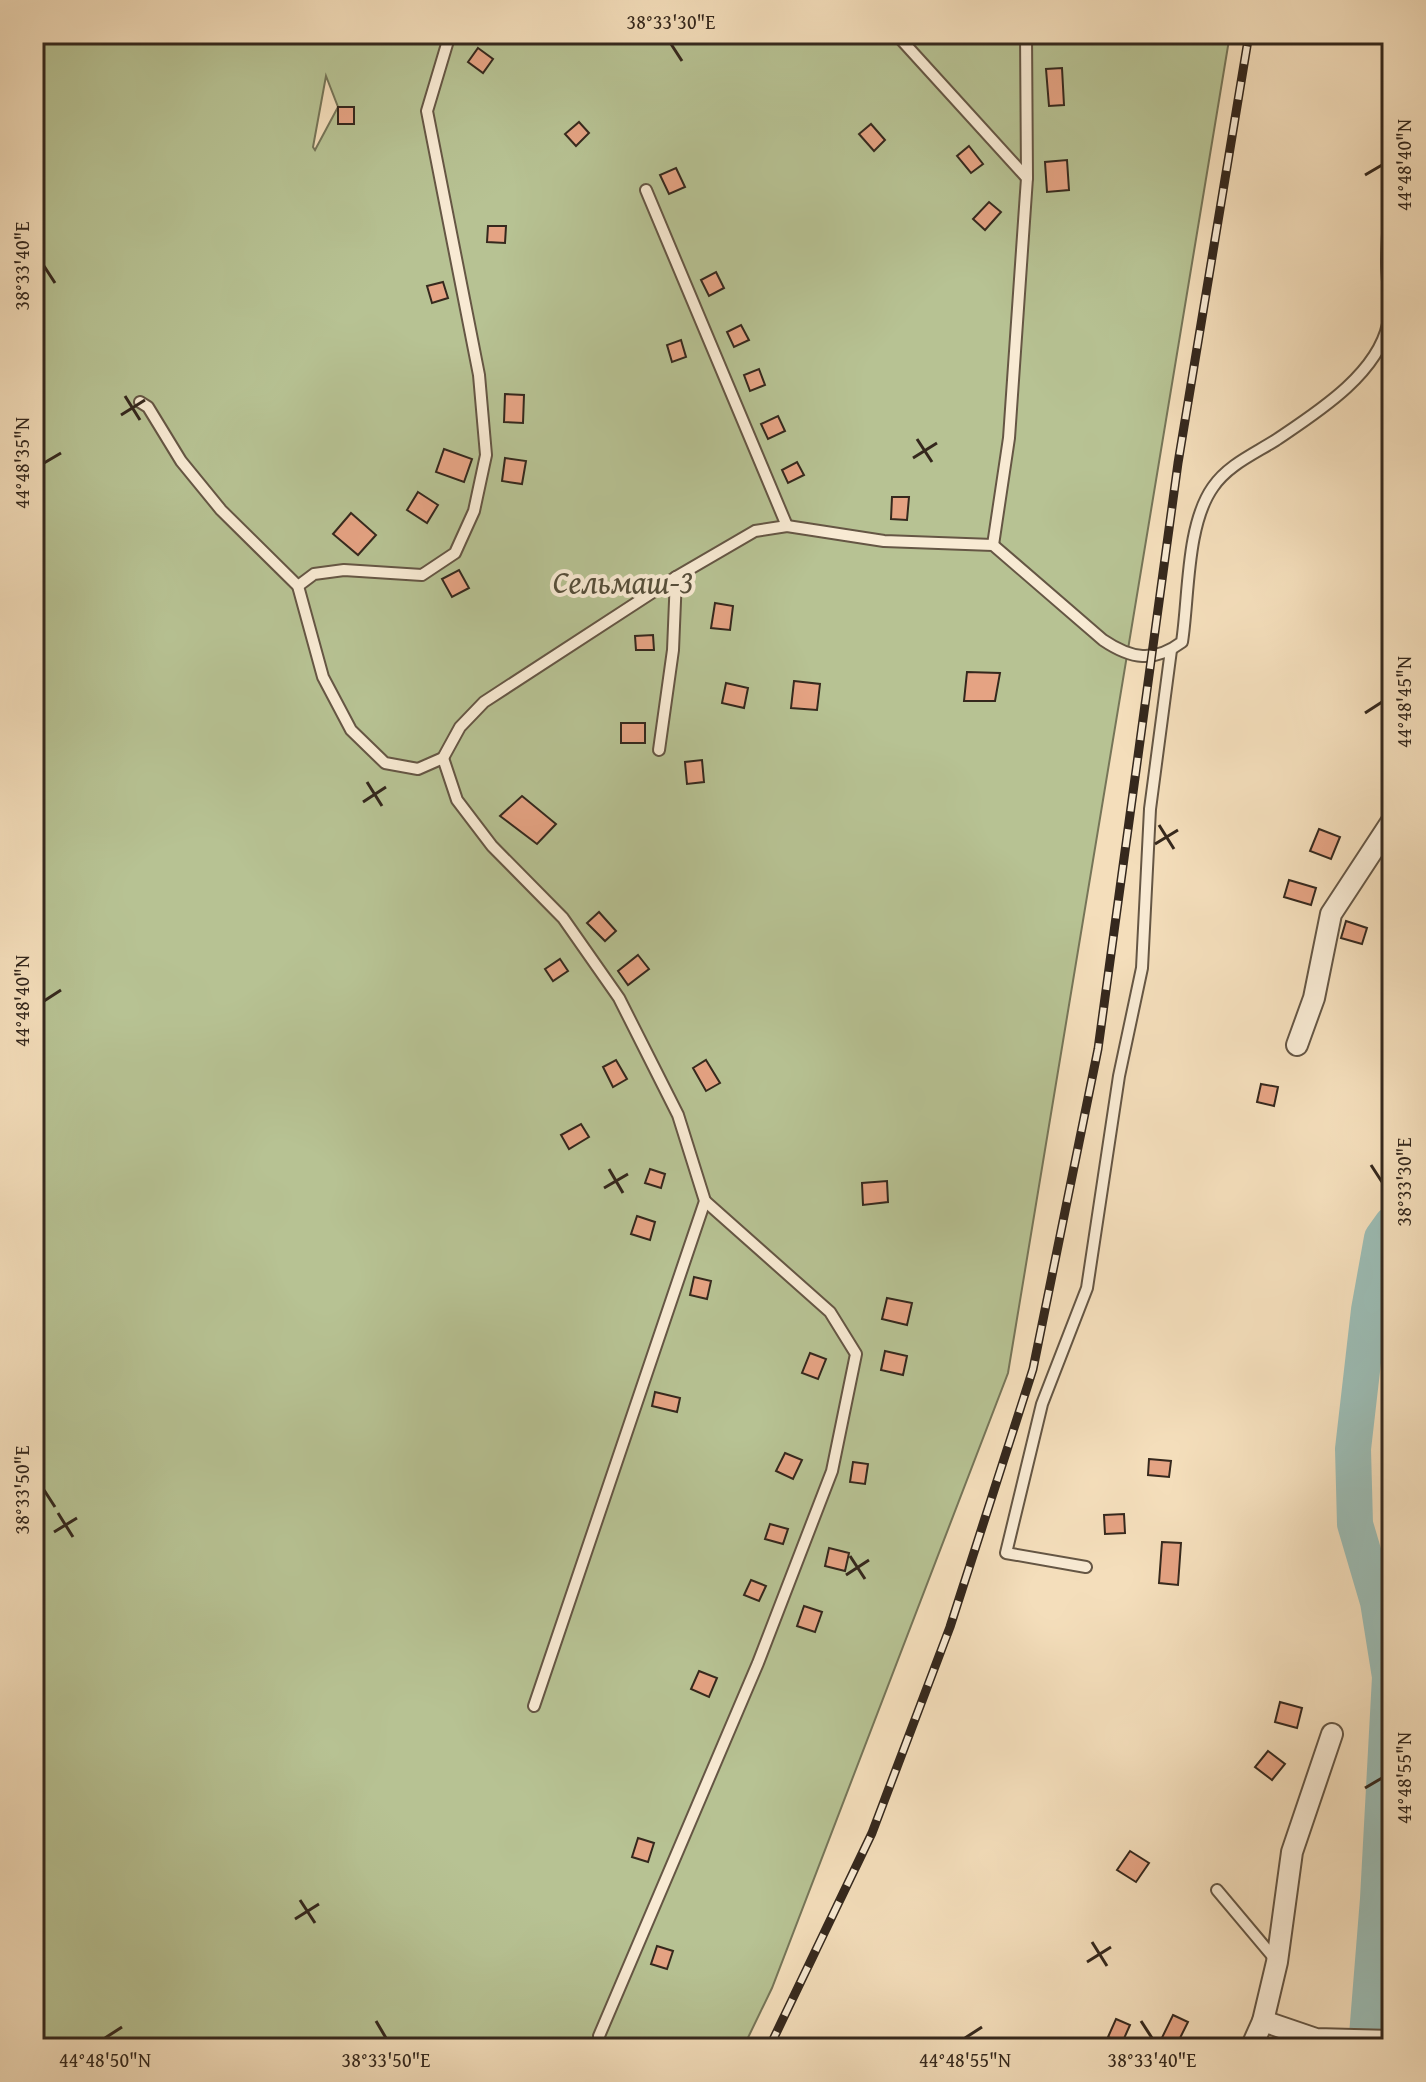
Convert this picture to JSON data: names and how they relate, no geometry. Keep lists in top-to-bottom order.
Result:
{
  "parks": ["Сельмаш-3"],
  "coordinates": [
    "38°33'30\"E",
    "44°48'40\"N",
    "38°33'40\"E",
    "44°48'35\"N",
    "44°48'45\"N",
    "38°33'50\"E",
    "44°48'55\"N",
    "44°48'50\"N"
  ]
}
